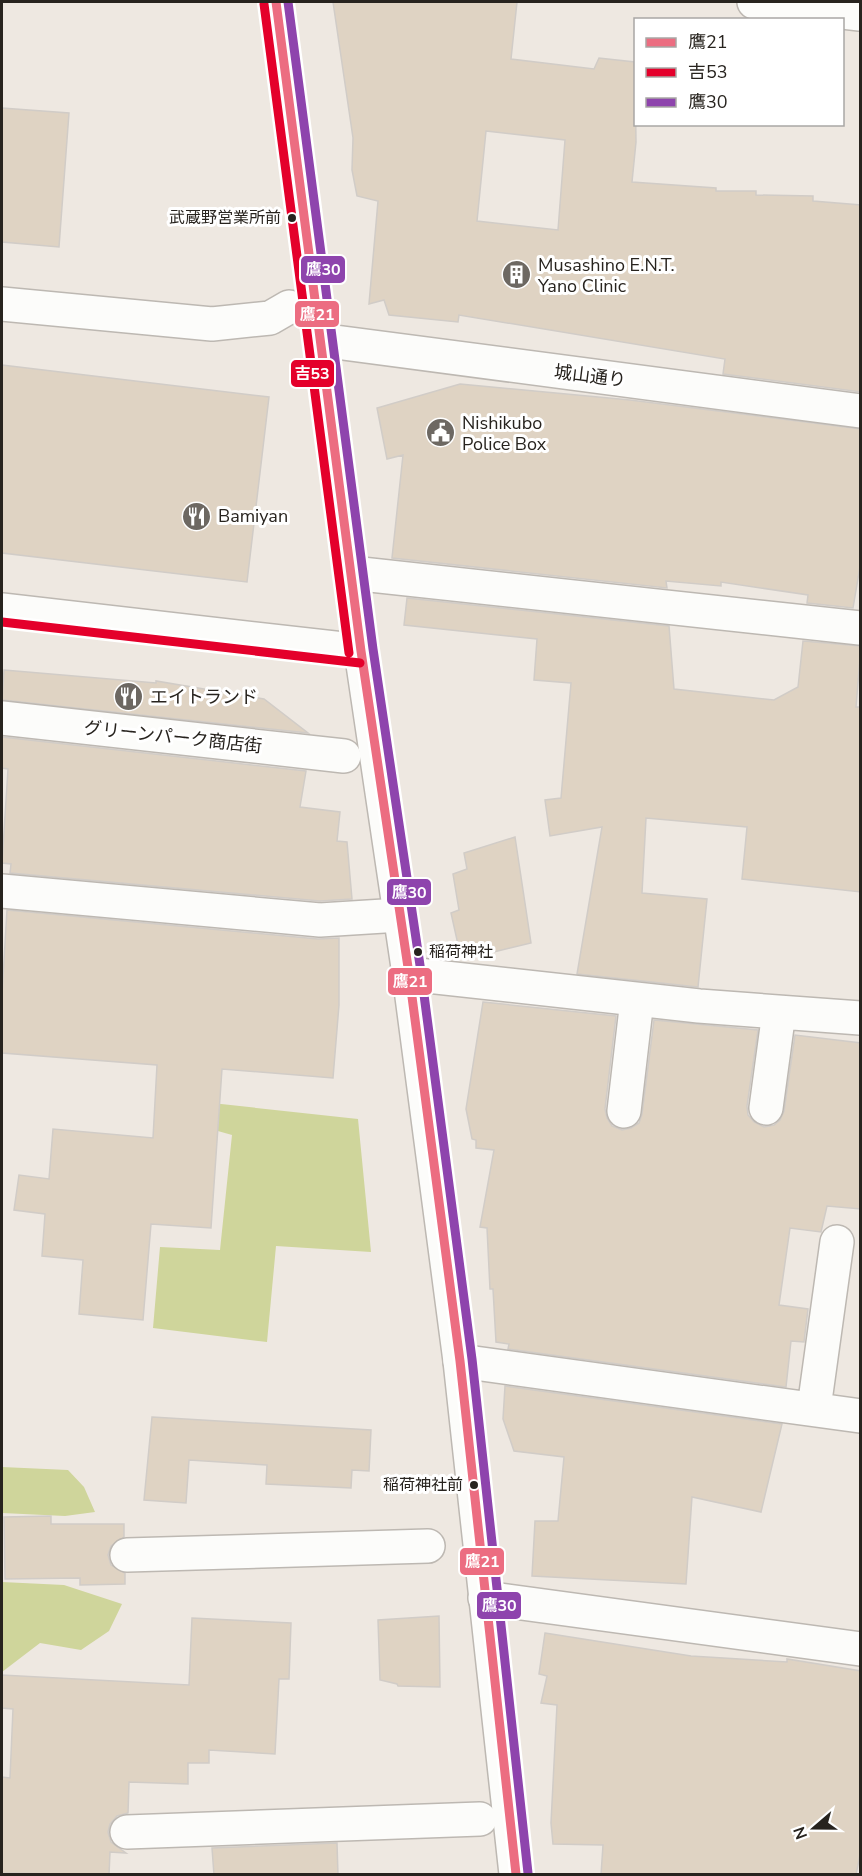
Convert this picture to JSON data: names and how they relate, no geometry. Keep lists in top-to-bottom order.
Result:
{
  "streets": {
    "street": ["城山通り", "グリーンパーク商店街"]
  },
  "places": {
    "other": ["武蔵野営業所前", "稲荷神社", "稲荷神社前"],
    "building": ["Musashino E.N.T. Yano Clinic"],
    "public building": ["Nishikubo Police Box"],
    "restaurant": ["Bamiyan", "エイトランド"]
  },
  "lines": ["transit line 鷹21", "transit line 鷹30", "transit line 吉53"],
  "legend": ["鷹21", "吉53", "鷹30"],
  "north": "left"
}
